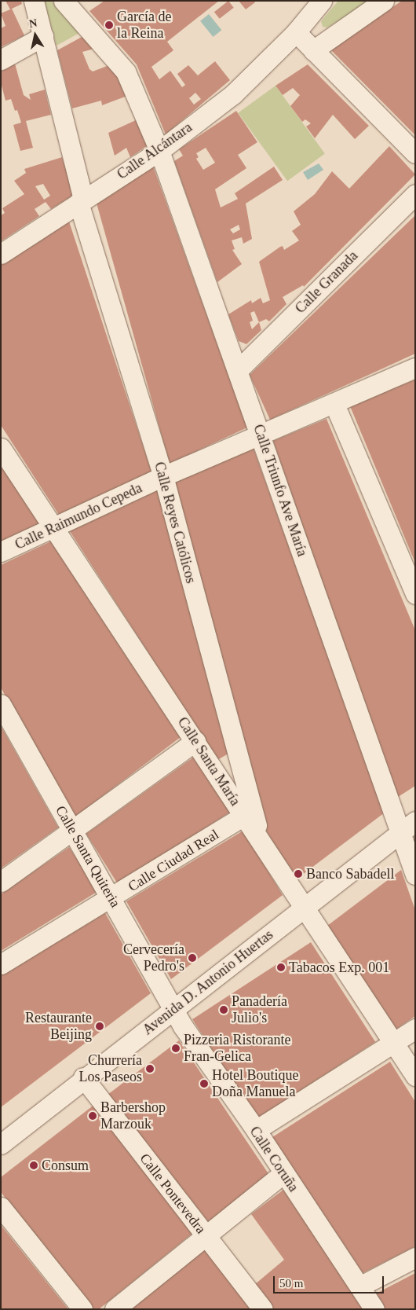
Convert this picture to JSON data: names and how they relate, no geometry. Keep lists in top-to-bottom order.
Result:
{
  "streets": {
    "street": [
      "Calle Alcántara",
      "Calle Granada",
      "Calle Triunfo Ave María",
      "Calle Raimundo Cepeda",
      "Calle Reyes Católicos",
      "Calle Santa María",
      "Calle Santa Quiteria",
      "Calle Ciudad Real",
      "Avenida D. Antonio Huertas",
      "Calle Coruña",
      "Calle Pontevedra"
    ]
  },
  "crossings": [
    ["Calle Alcántara", "Calle Triunfo Ave María"],
    ["Calle Alcántara", "Calle Reyes Católicos"],
    ["Calle Granada", "Calle Triunfo Ave María"],
    ["Calle Triunfo Ave María", "Calle Raimundo Cepeda"],
    ["Calle Triunfo Ave María", "Avenida D. Antonio Huertas"],
    ["Calle Raimundo Cepeda", "Calle Reyes Católicos"],
    ["Calle Raimundo Cepeda", "Calle Santa María"],
    ["Calle Reyes Católicos", "Calle Santa María"],
    ["Calle Santa María", "Calle Ciudad Real"],
    ["Calle Santa María", "Avenida D. Antonio Huertas"],
    ["Calle Santa Quiteria", "Calle Ciudad Real"],
    ["Calle Santa Quiteria", "Avenida D. Antonio Huertas"],
    ["Calle Santa Quiteria", "Calle Coruña"],
    ["Avenida D. Antonio Huertas", "Calle Coruña"],
    ["Avenida D. Antonio Huertas", "Calle Pontevedra"]
  ],
  "places": [
    "García de la Reina",
    "Banco Sabadell",
    "Cervecería Pedro's",
    "Tabacos Exp. 001",
    "Panadería Julio's",
    "Restaurante Beijing",
    "Pizzeria Ristorante Fran-Gelica",
    "Churrería Los Paseos",
    "Hotel Boutique Doña Manuela",
    "Barbershop Marzouk",
    "Consum"
  ],
  "scale_bar": "50 m",
  "north": "top"
}
